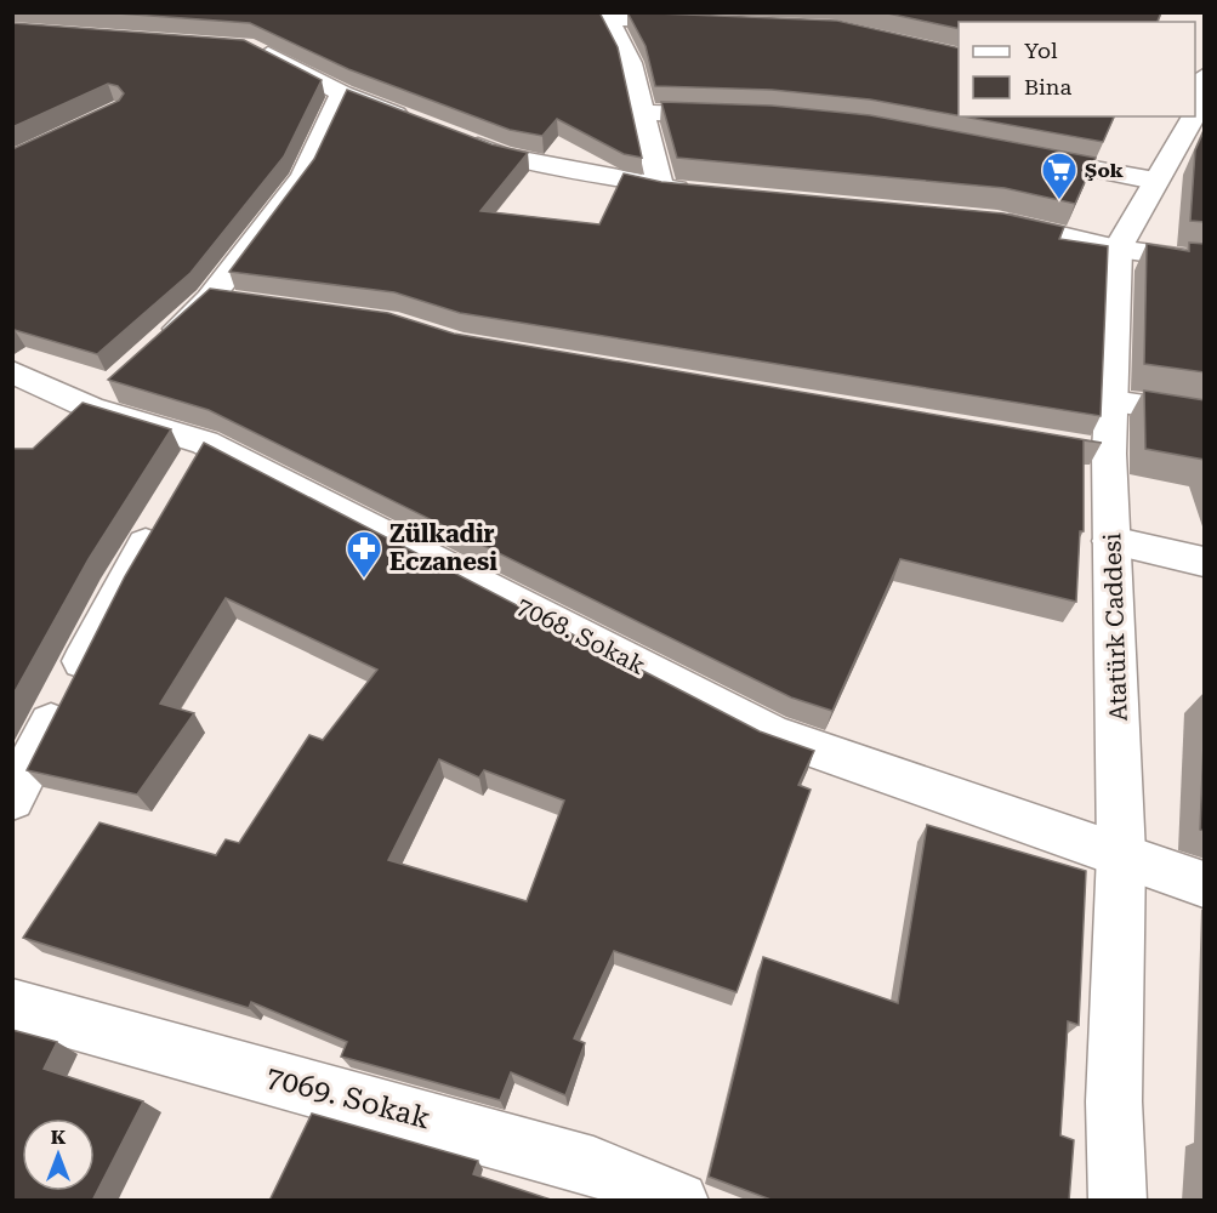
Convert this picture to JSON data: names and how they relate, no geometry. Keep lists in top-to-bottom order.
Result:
{
  "streets": {
    "street": ["Atatürk Caddesi", "7068. Sokak", "7069. Sokak"]
  },
  "crossings": [
    ["Atatürk Caddesi", "7068. Sokak"]
  ],
  "places": {
    "supermarket": ["Şok"],
    "pharmacy": ["Zülkadir Eczanesi"]
  },
  "legend": ["Yol", "Bina"],
  "north": "top"
}
